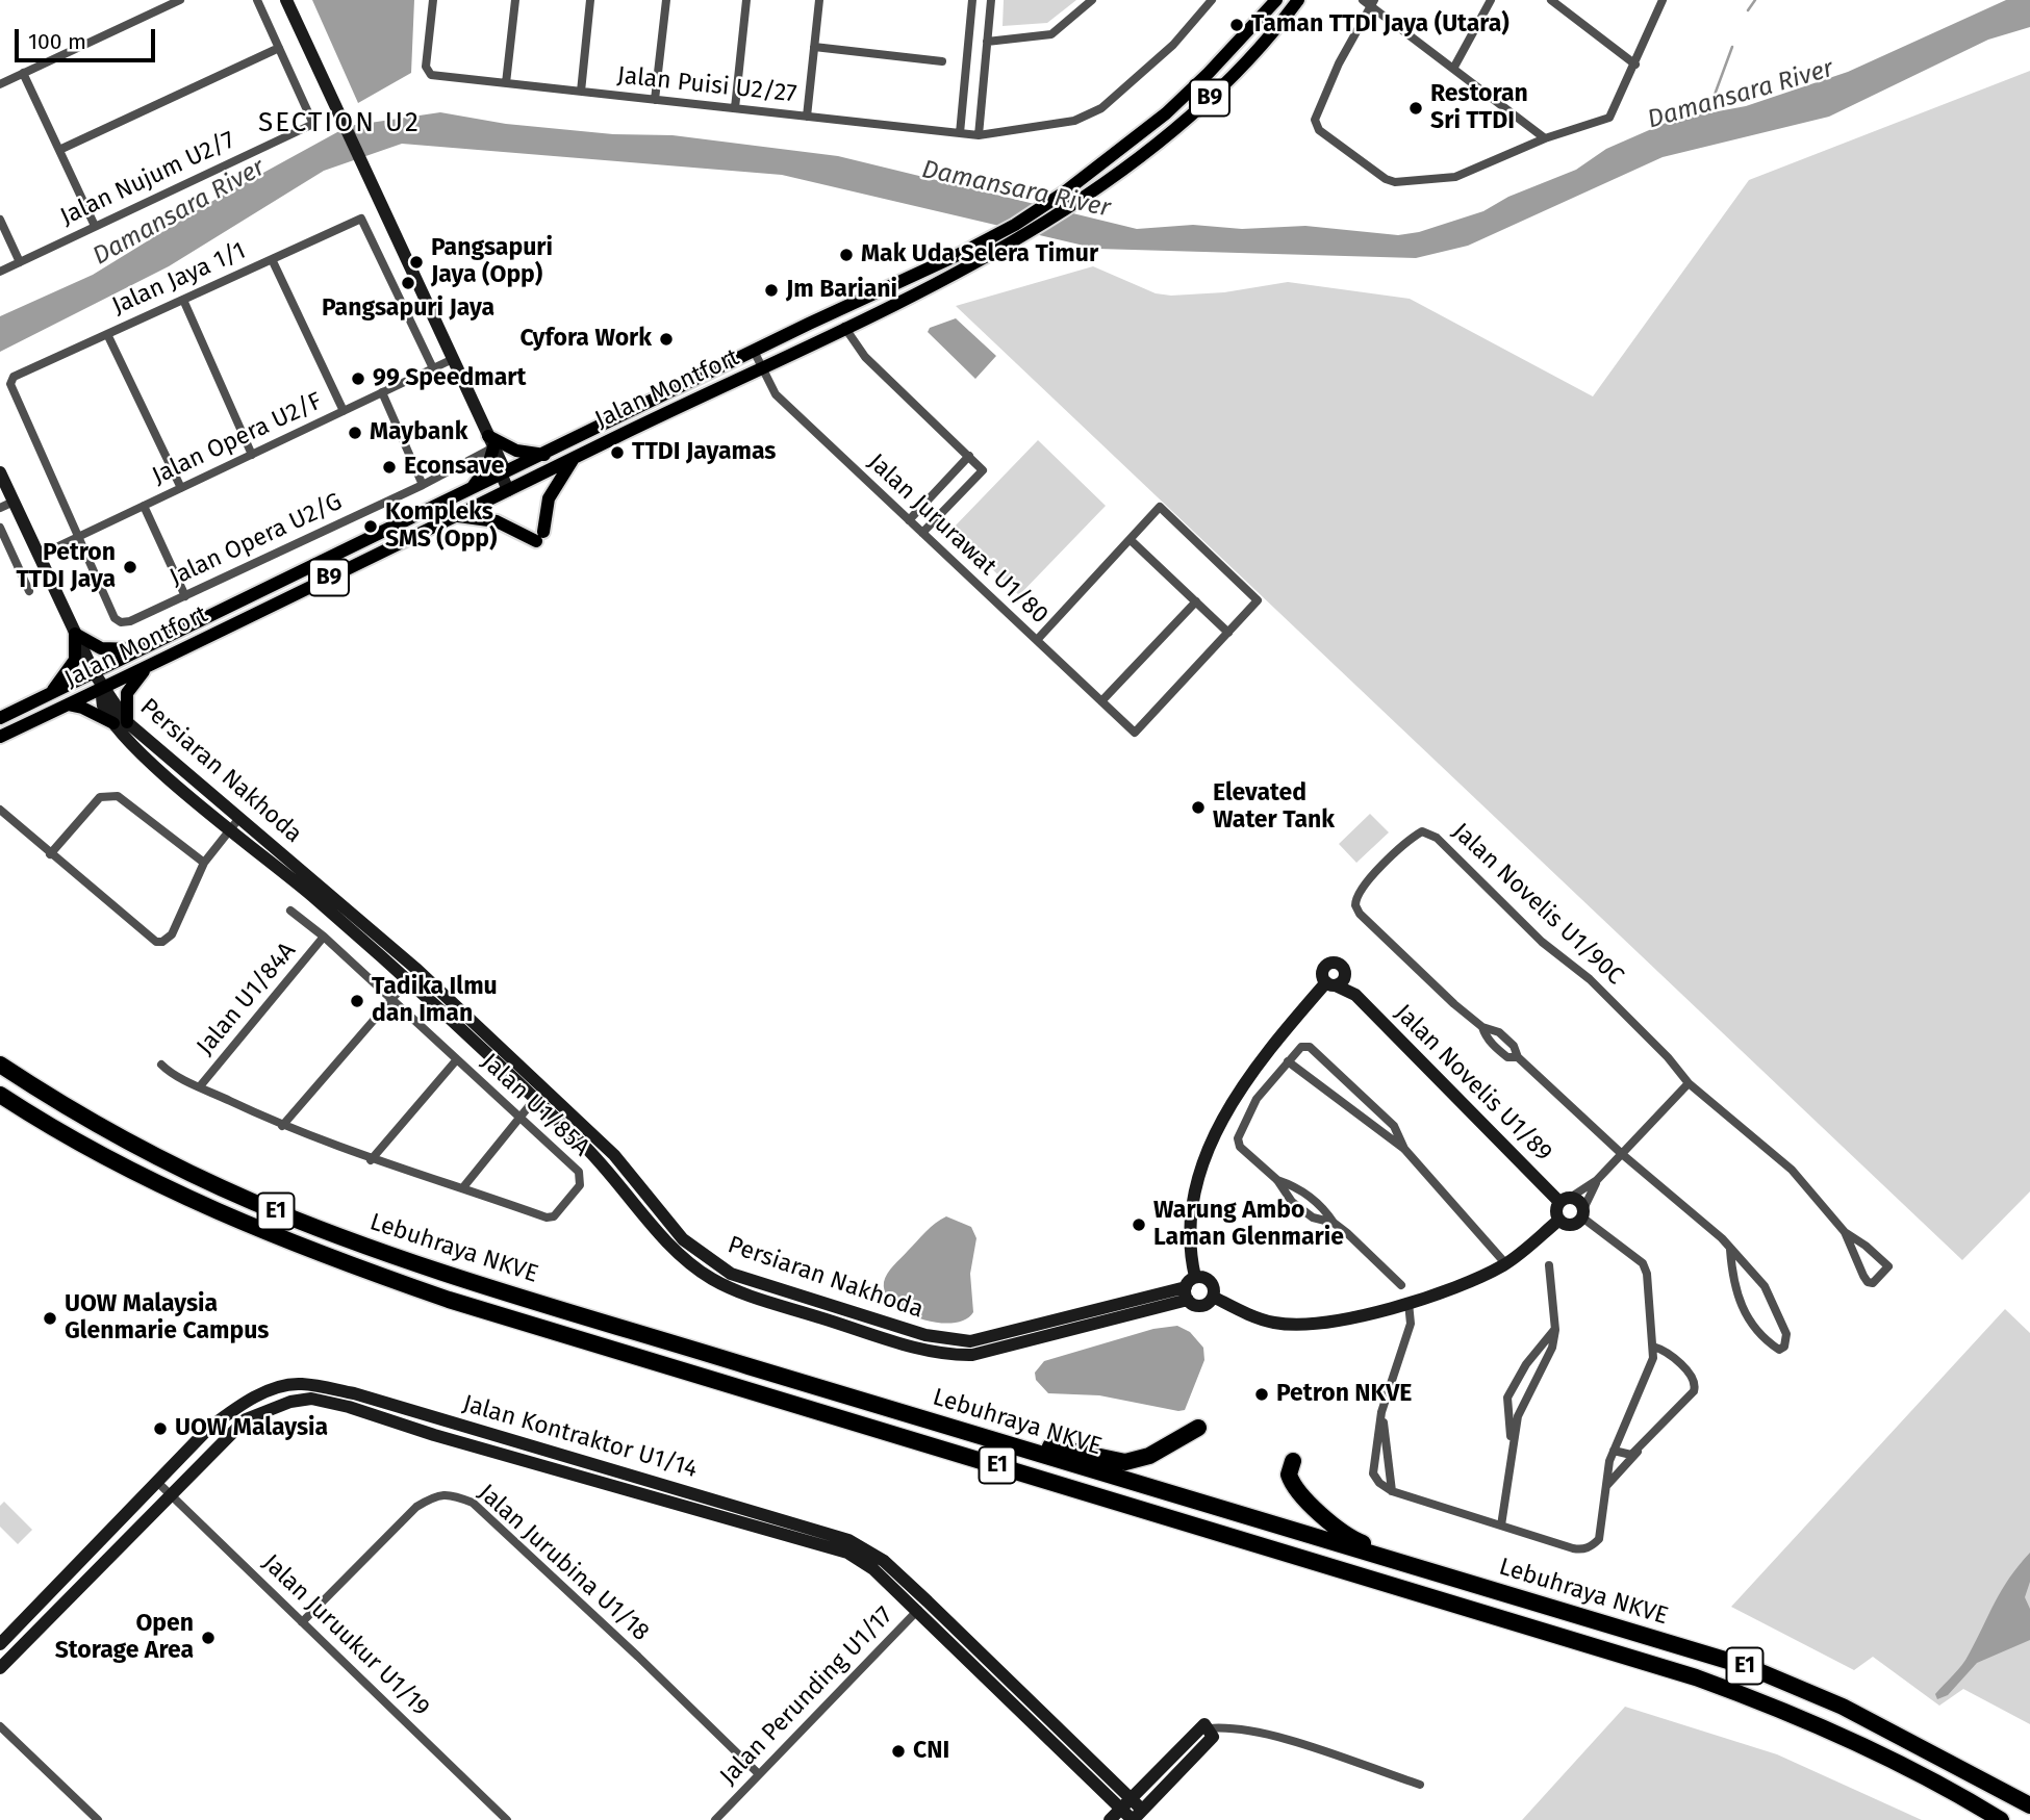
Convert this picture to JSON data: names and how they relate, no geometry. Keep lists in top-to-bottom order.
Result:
{
  "streets": {
    "highway": ["E1", "Lebuhraya NKVE"],
    "main road": ["B9", "Jalan Montfort"],
    "street": [
      "Jalan Puisi U2/27",
      "Jalan Nujum U2/7",
      "Jalan Jaya 1/1",
      "Jalan Opera U2/F",
      "Jalan Jururawat U1/80",
      "Jalan Opera U2/G",
      "Persiaran Nakhoda",
      "Jalan Novelis U1/90C",
      "Jalan U1/84A",
      "Jalan Novelis U1/89",
      "Jalan U1/85A",
      "Jalan Kontraktor U1/14",
      "Jalan Jurubina U1/18",
      "Jalan Juruukur U1/19",
      "Jalan Perunding U1/17"
    ]
  },
  "crossings": [
    ["Jalan Jaya 1/1", "Jalan Opera U2/F"],
    ["Jalan Jaya 1/1", "Jalan Opera U2/G"],
    ["Jalan Montfort", "Jalan Jururawat U1/80"],
    ["Jalan Montfort", "Persiaran Nakhoda"],
    ["Jalan Opera U2/F", "Jalan Opera U2/G"],
    ["Jalan Opera U2/F", "Persiaran Nakhoda"],
    ["Persiaran Nakhoda", "Jalan Novelis U1/89"],
    ["Jalan U1/84A", "Jalan U1/85A"],
    ["Jalan Kontraktor U1/14", "Jalan Juruukur U1/19"],
    ["Jalan Kontraktor U1/14", "Jalan Perunding U1/17"],
    ["Jalan Jurubina U1/18", "Jalan Juruukur U1/19"],
    ["Jalan Jurubina U1/18", "Jalan Perunding U1/17"]
  ],
  "districts": ["SECTION U2"],
  "water": ["Damansara River"],
  "places": [
    "Taman TTDI Jaya (Utara)",
    "Restoran Sri TTDI",
    "Mak Uda Selera Timur",
    "Pangsapuri Jaya (Opp)",
    "Pangsapuri Jaya",
    "Jm Bariani",
    "Cyfora Work",
    "99 Speedmart",
    "Maybank",
    "TTDI Jayamas",
    "Econsave",
    "Kompleks SMS (Opp)",
    "Petron TTDI Jaya",
    "Elevated Water Tank",
    "Tadika Ilmu dan Iman",
    "Warung Ambo Laman Glenmarie",
    "UOW Malaysia Glenmarie Campus",
    "Petron NKVE",
    "UOW Malaysia",
    "Open Storage Area",
    "CNI"
  ],
  "scale_bar": "100 m"
}
